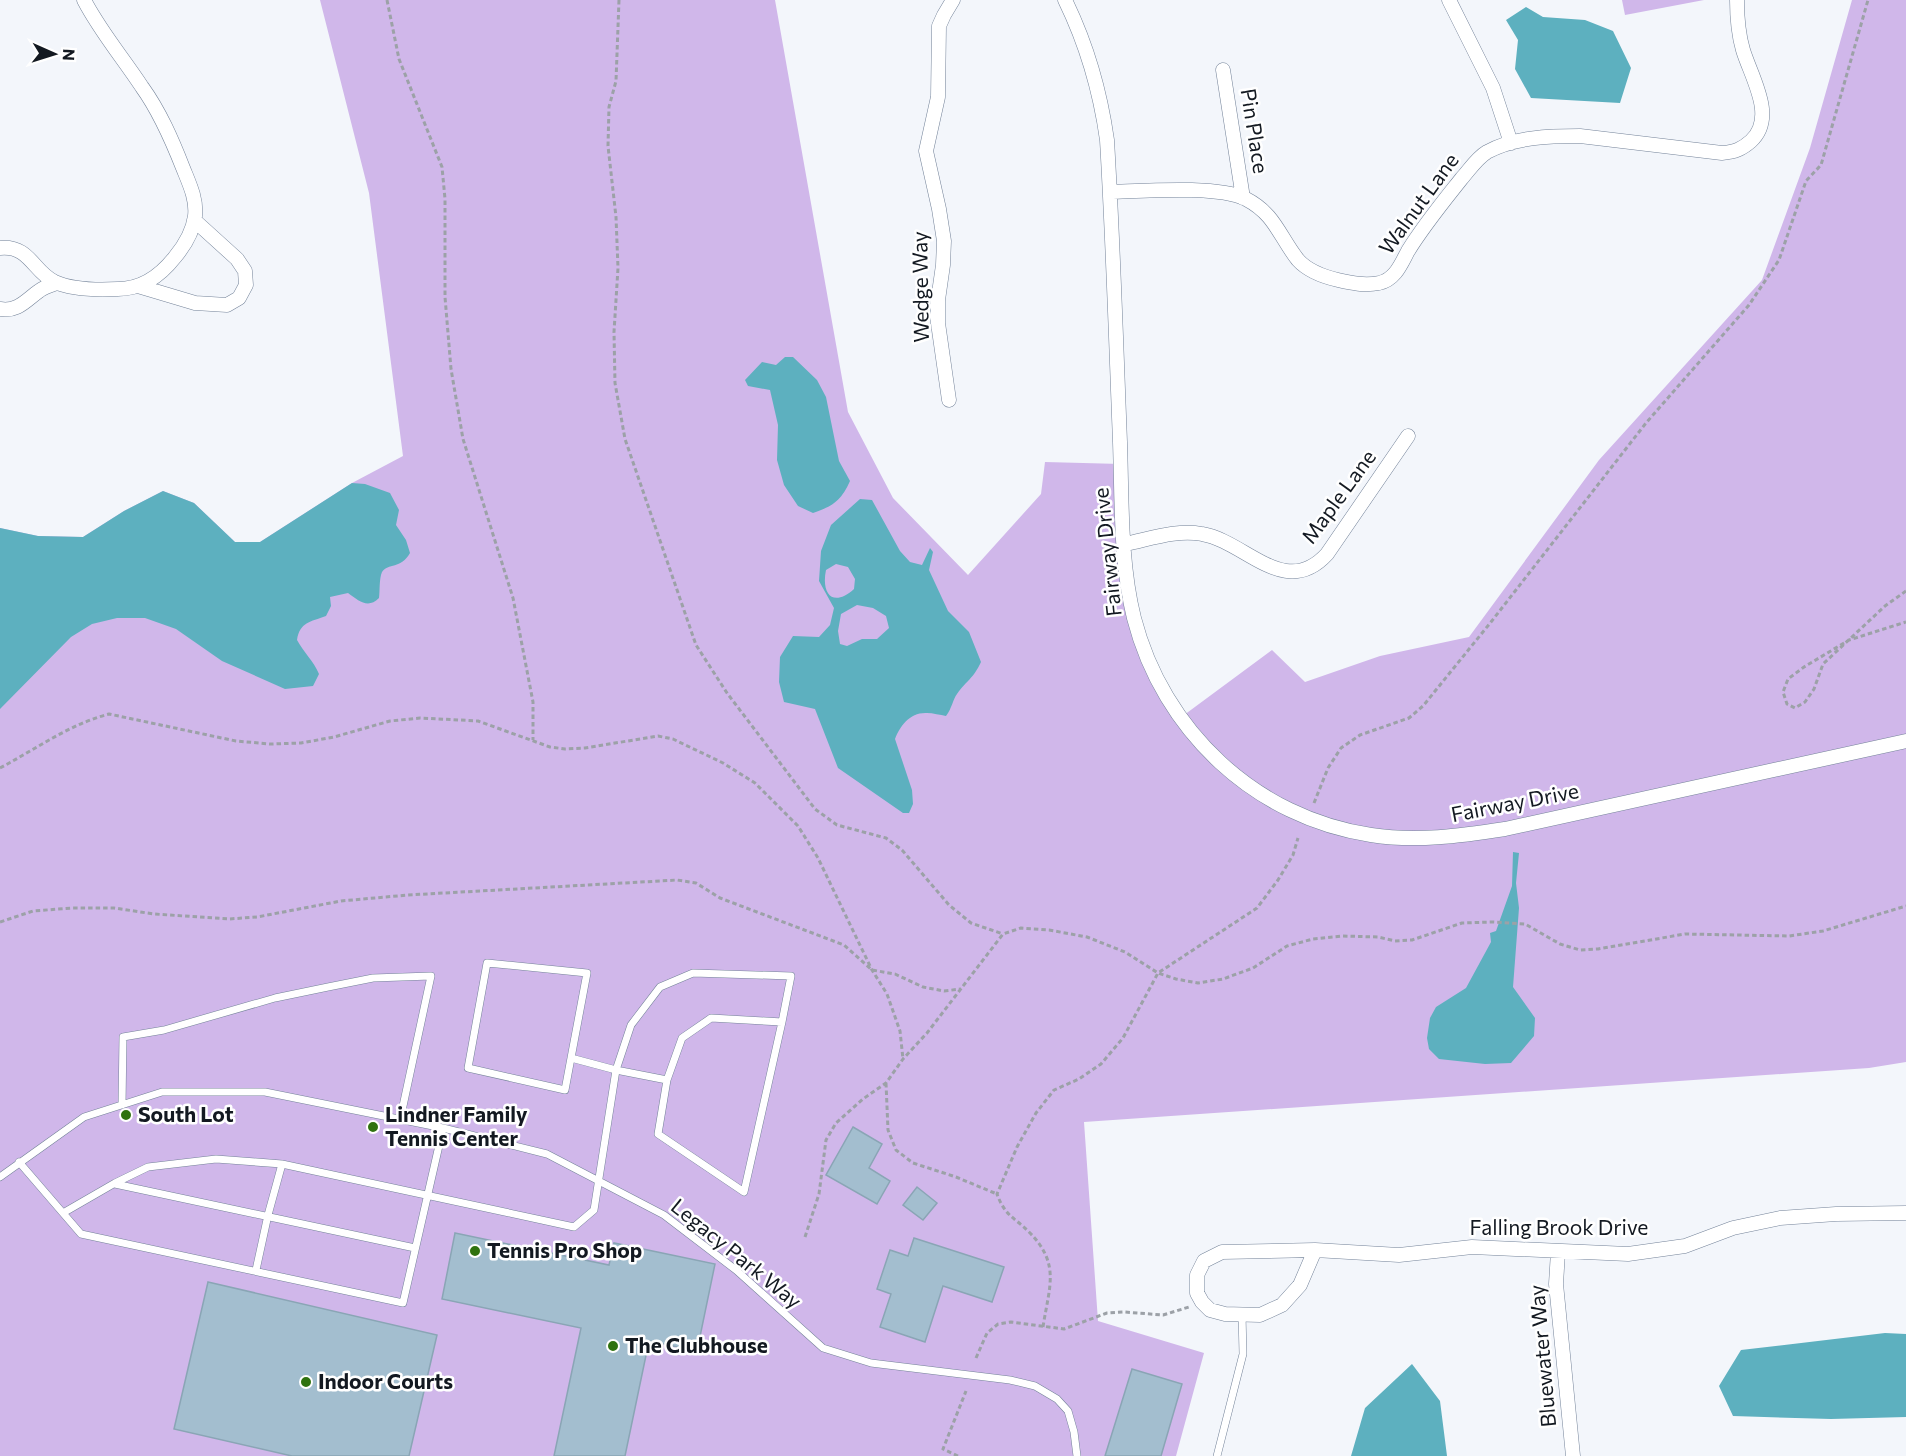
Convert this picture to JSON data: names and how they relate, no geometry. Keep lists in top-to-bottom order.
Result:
{
  "streets": {
    "street": [
      "Pin Place",
      "Walnut Lane",
      "Wedge Way",
      "Maple Lane",
      "Fairway Drive",
      "Falling Brook Drive",
      "Bluewater Way"
    ],
    "lane": ["Legacy Park Way"]
  },
  "crossings": [
    ["Pin Place", "Walnut Lane"],
    ["Walnut Lane", "Fairway Drive"],
    ["Maple Lane", "Fairway Drive"],
    ["Falling Brook Drive", "Bluewater Way"]
  ],
  "places": [
    "South Lot",
    "Lindner Family Tennis Center",
    "Tennis Pro Shop",
    "The Clubhouse",
    "Indoor Courts"
  ],
  "north": "right"
}
